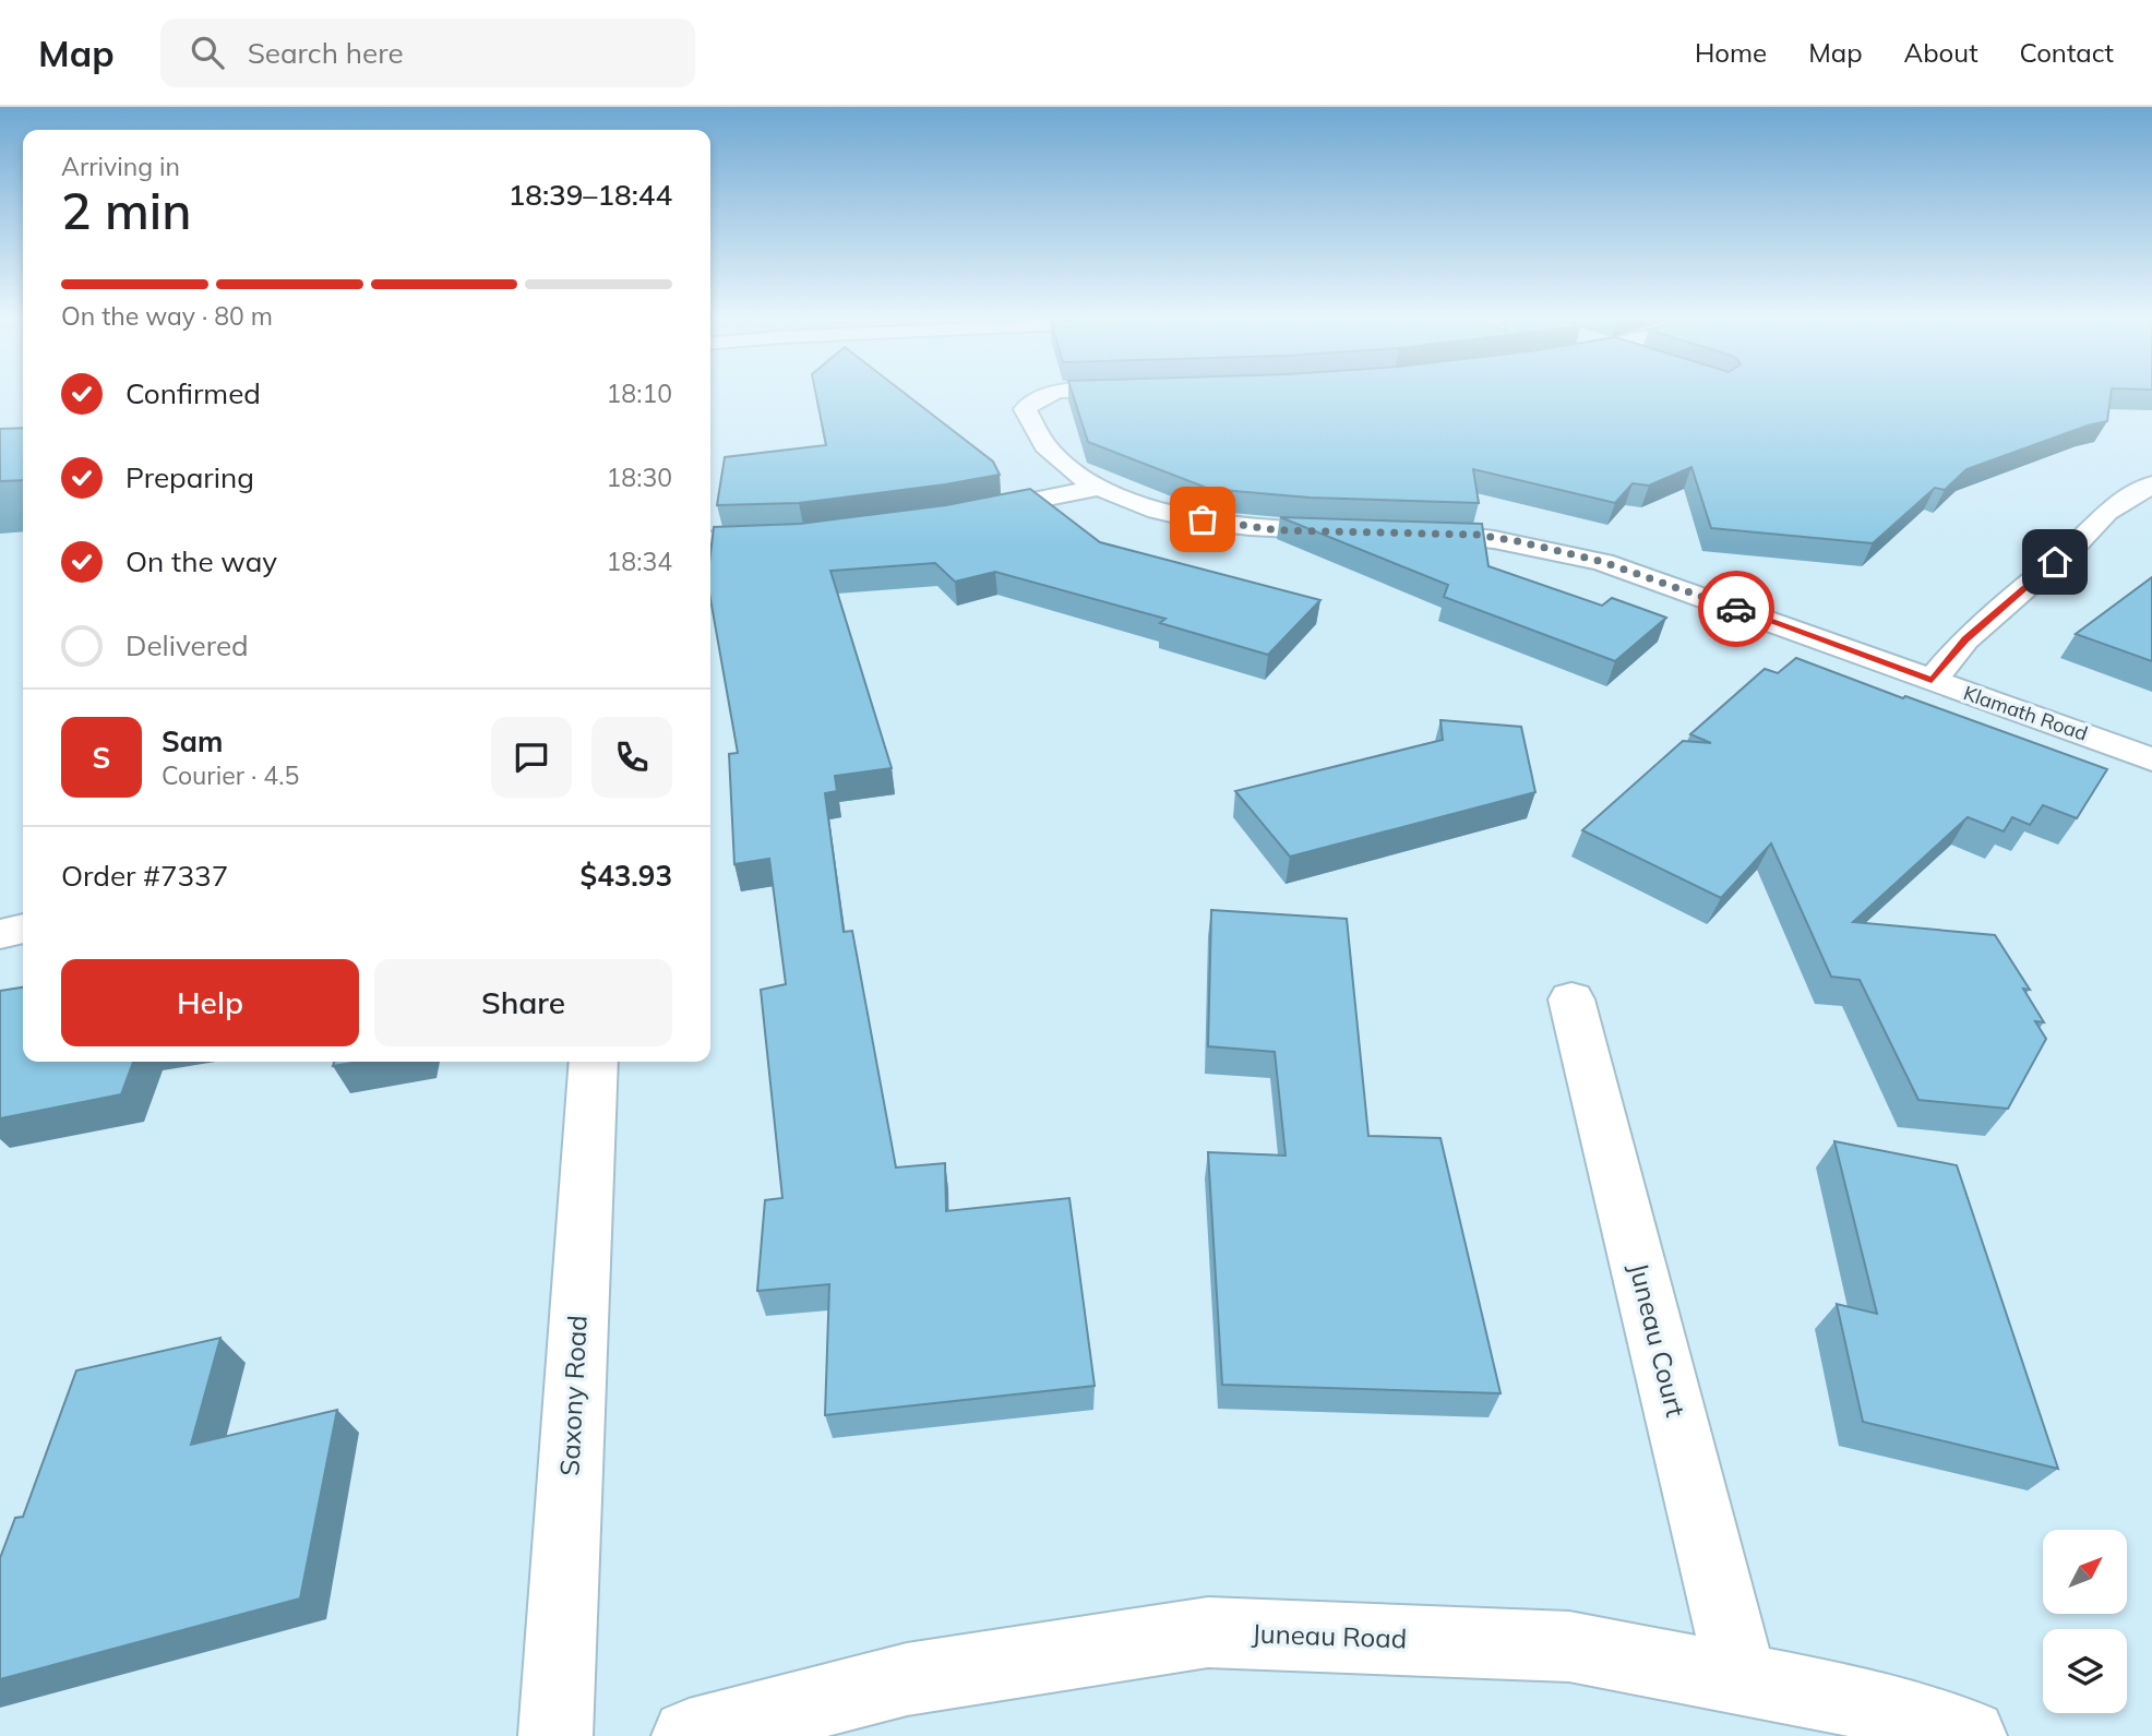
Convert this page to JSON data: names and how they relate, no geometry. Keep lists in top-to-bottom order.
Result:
{
  "streets": {
    "street": [
      "Klamath Road",
      "Juneau Court",
      "Saxony Road",
      "Juneau Road"
    ]
  },
  "crossings": [
    ["Juneau Court", "Juneau Road"]
  ],
  "north": "top right",
  "page": {
    "header": "Map",
    "search": "Search here",
    "nav": [
      "Home",
      "Map",
      "About",
      "Contact"
    ],
    "heading": ["2 min", "Arriving in", "18:39–18:44"],
    "panel": [
      "Sam",
      "Courier · 4.5",
      "Order #7337",
      "$43.93"
    ],
    "bar": "On the way · 80 m",
    "list": [
      ["Confirmed", "18:10"],
      ["Preparing", "18:30"],
      ["On the way", "18:34"],
      "Delivered"
    ],
    "round": "S",
    "buttons": ["Help", "Share"]
  }
}
